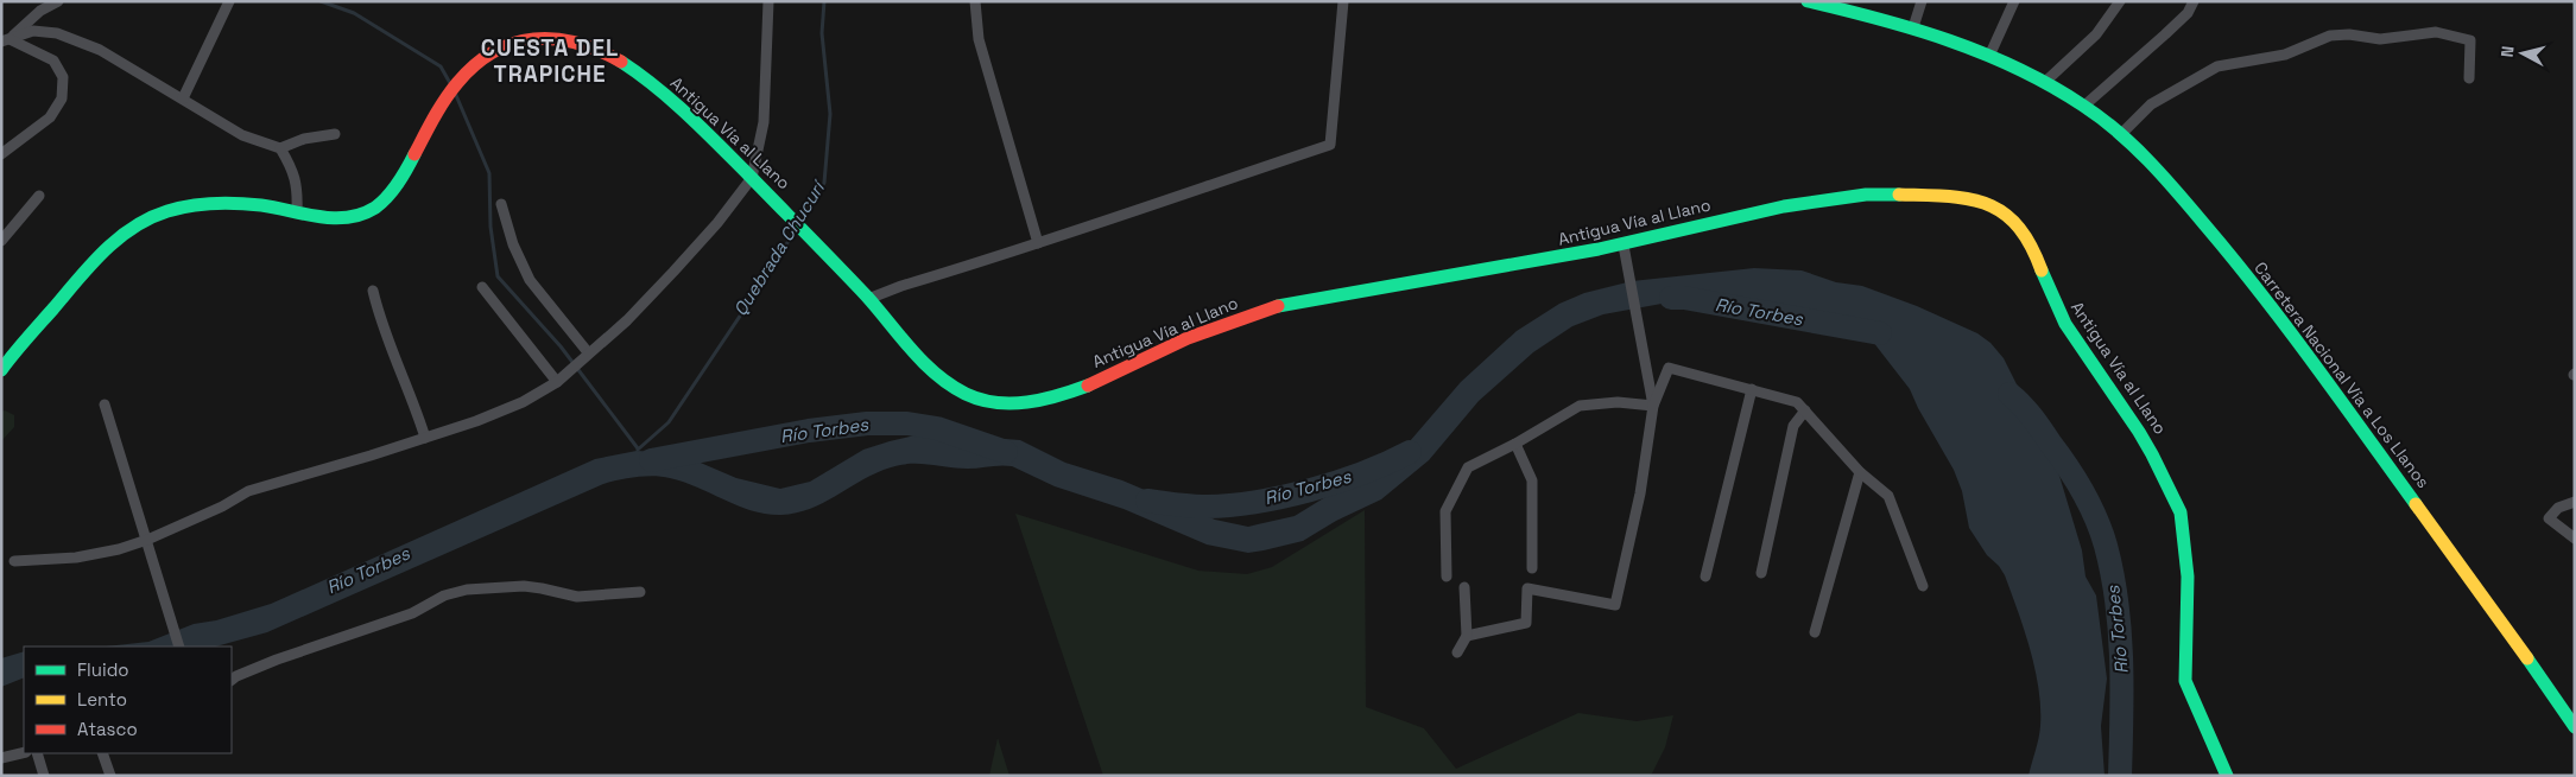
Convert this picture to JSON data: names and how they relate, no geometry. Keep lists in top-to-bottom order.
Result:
{
  "streets": {
    "main road": ["Antigua Vía al Llano", "Carretera Nacional Vía a Los Llanos"]
  },
  "districts": ["CUESTA DEL TRAPICHE"],
  "water": ["Quebrada Chucurí", "Río Torbes"],
  "legend": ["Fluido", "Lento", "Atasco"],
  "north": "left"
}
